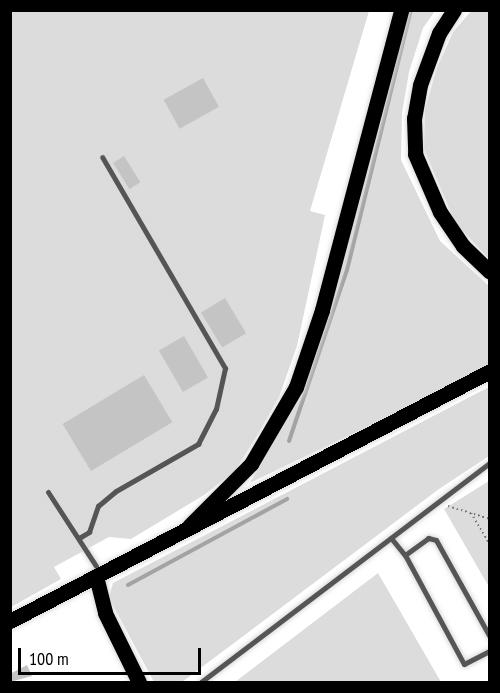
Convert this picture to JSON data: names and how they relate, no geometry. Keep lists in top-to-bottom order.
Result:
{
  "scale_bar": "100 m"
}
